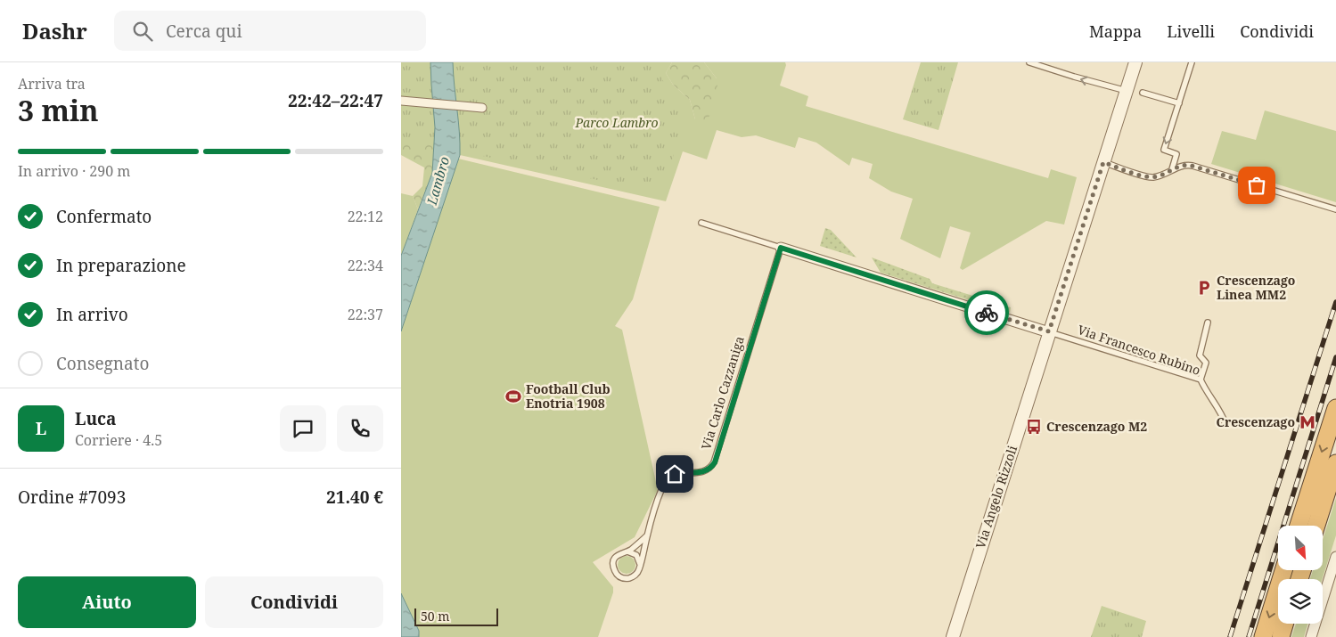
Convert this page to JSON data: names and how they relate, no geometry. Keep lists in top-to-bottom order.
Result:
{
  "streets": {
    "street": ["Via Angelo Rizzoli"],
    "lane": ["Via Francesco Rubino", "Via Carlo Cazzaniga"]
  },
  "crossings": [
    ["Via Francesco Rubino", "Via Angelo Rizzoli"]
  ],
  "water": ["Lambro"],
  "parks": ["Parco Lambro"],
  "places": {
    "parking": ["Crescenzago Linea MM2"],
    "sports": ["Football Club Enotria 1908"],
    "metro station": ["Crescenzago"],
    "bus stop": ["Crescenzago M2"]
  },
  "scale_bar": "50 m",
  "north": "bottom right",
  "page": {
    "header": "Dashr",
    "search": "Cerca qui",
    "nav": ["Mappa", "Livelli", "Condividi"],
    "heading": ["3 min", "Arriva tra", "22:42–22:47"],
    "panel": [
      "Luca",
      "Corriere · 4.5",
      "Ordine #7093",
      "21.40 €"
    ],
    "bar": "In arrivo · 290 m",
    "list": [
      ["Confermato", "22:12"],
      ["In preparazione", "22:34"],
      ["In arrivo", "22:37"],
      "Consegnato"
    ],
    "round": "L",
    "buttons": ["Aiuto", "Condividi"],
    "scale": "50 m"
  }
}
